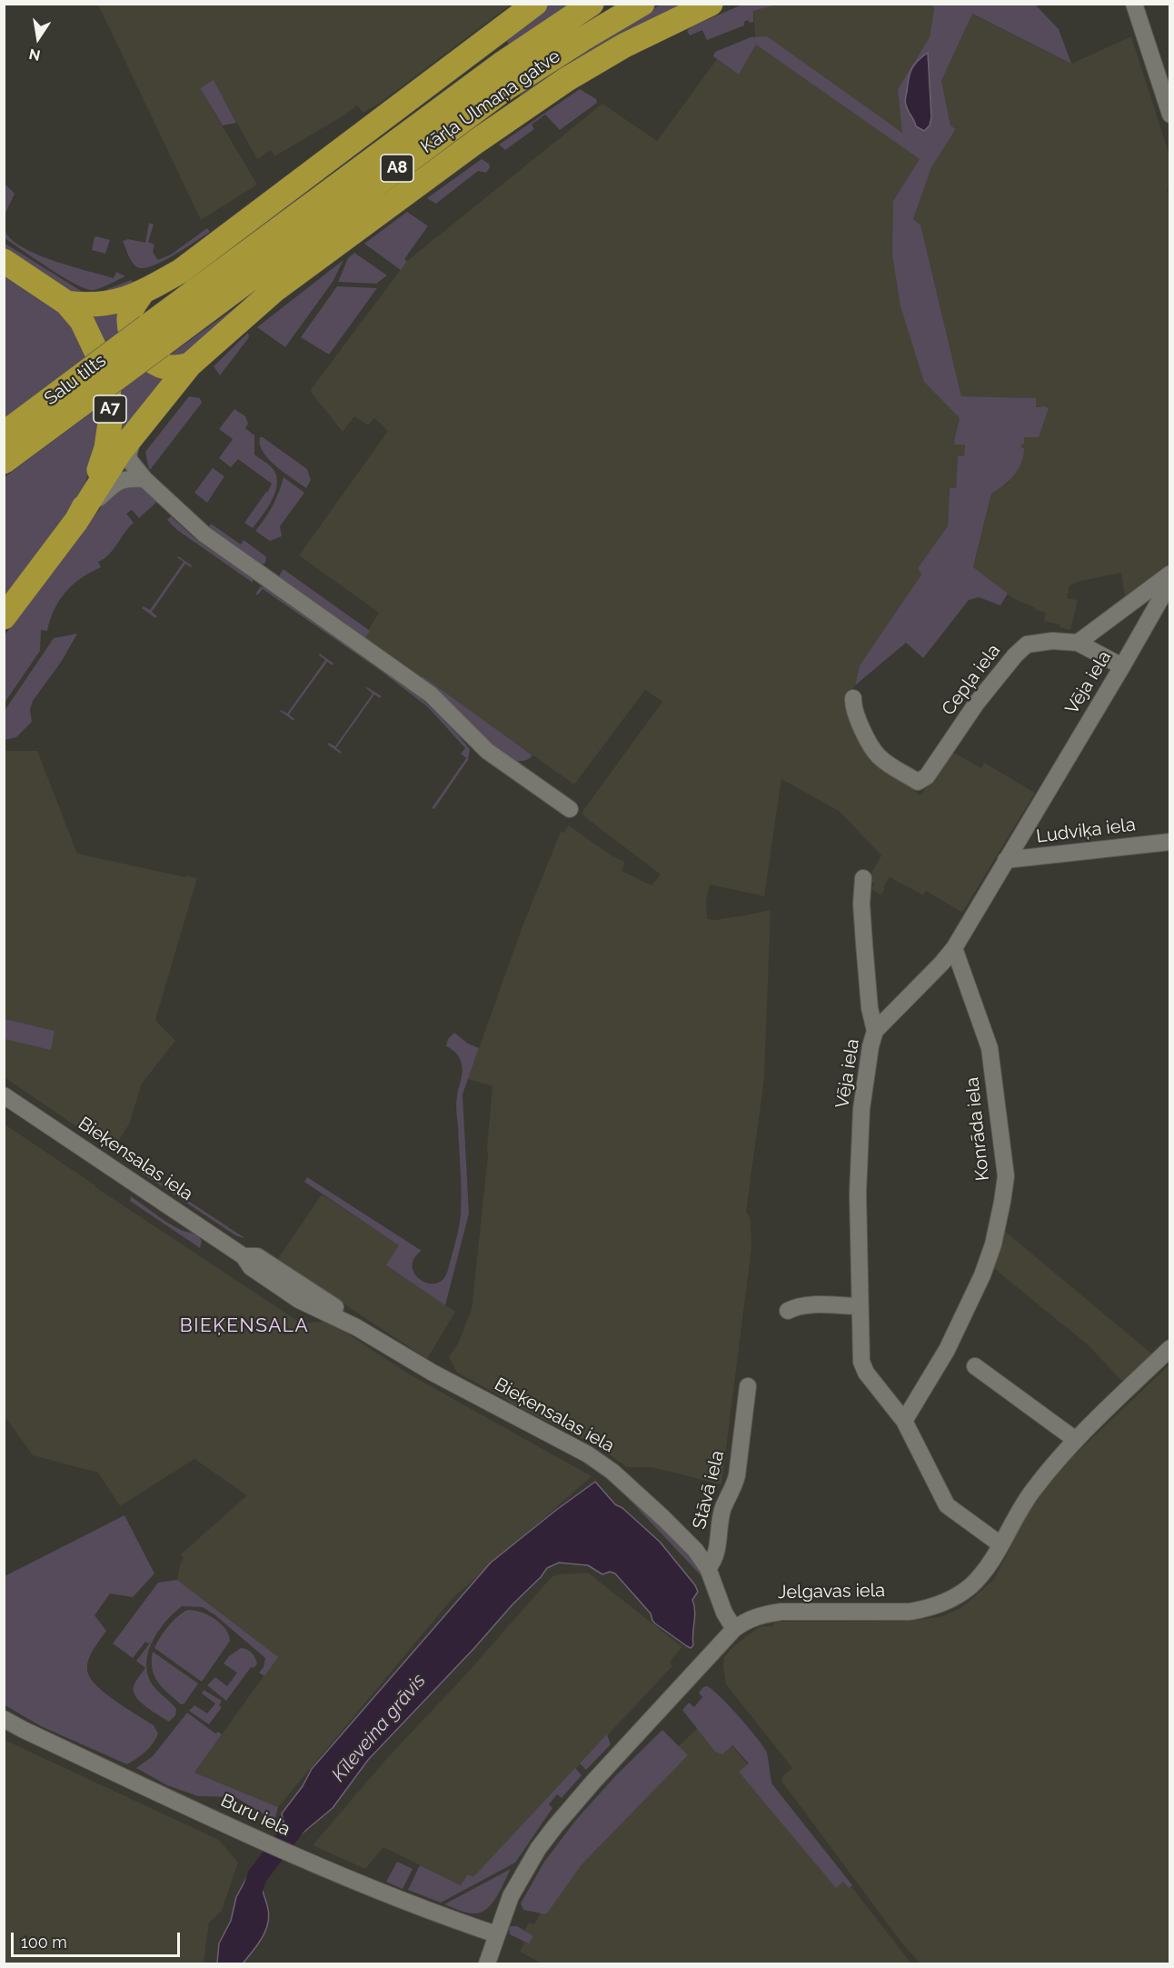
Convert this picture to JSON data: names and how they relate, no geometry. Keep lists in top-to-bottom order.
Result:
{
  "streets": {
    "highway": [
      "Kārļa Ulmaņa gatve",
      "A8",
      "Salu tilts",
      "A7"
    ],
    "street": [
      "Cepļa iela",
      "Vēja iela",
      "Ludviķa iela",
      "Konrāda iela",
      "Bieķensalas iela",
      "Stāvā iela",
      "Jelgavas iela",
      "Buru iela"
    ]
  },
  "crossings": [
    ["Kārļa Ulmaņa gatve", "Salu tilts"],
    ["Cepļa iela", "Vēja iela"],
    ["Vēja iela", "Ludviķa iela"],
    ["Vēja iela", "Konrāda iela"],
    ["Vēja iela", "Jelgavas iela"],
    ["Bieķensalas iela", "Stāvā iela"],
    ["Bieķensalas iela", "Jelgavas iela"],
    ["Jelgavas iela", "Buru iela"]
  ],
  "districts": ["BIEĶENSALA"],
  "water": ["Kīleveina grāvis"],
  "scale_bar": "100 m",
  "north": "bottom"
}
